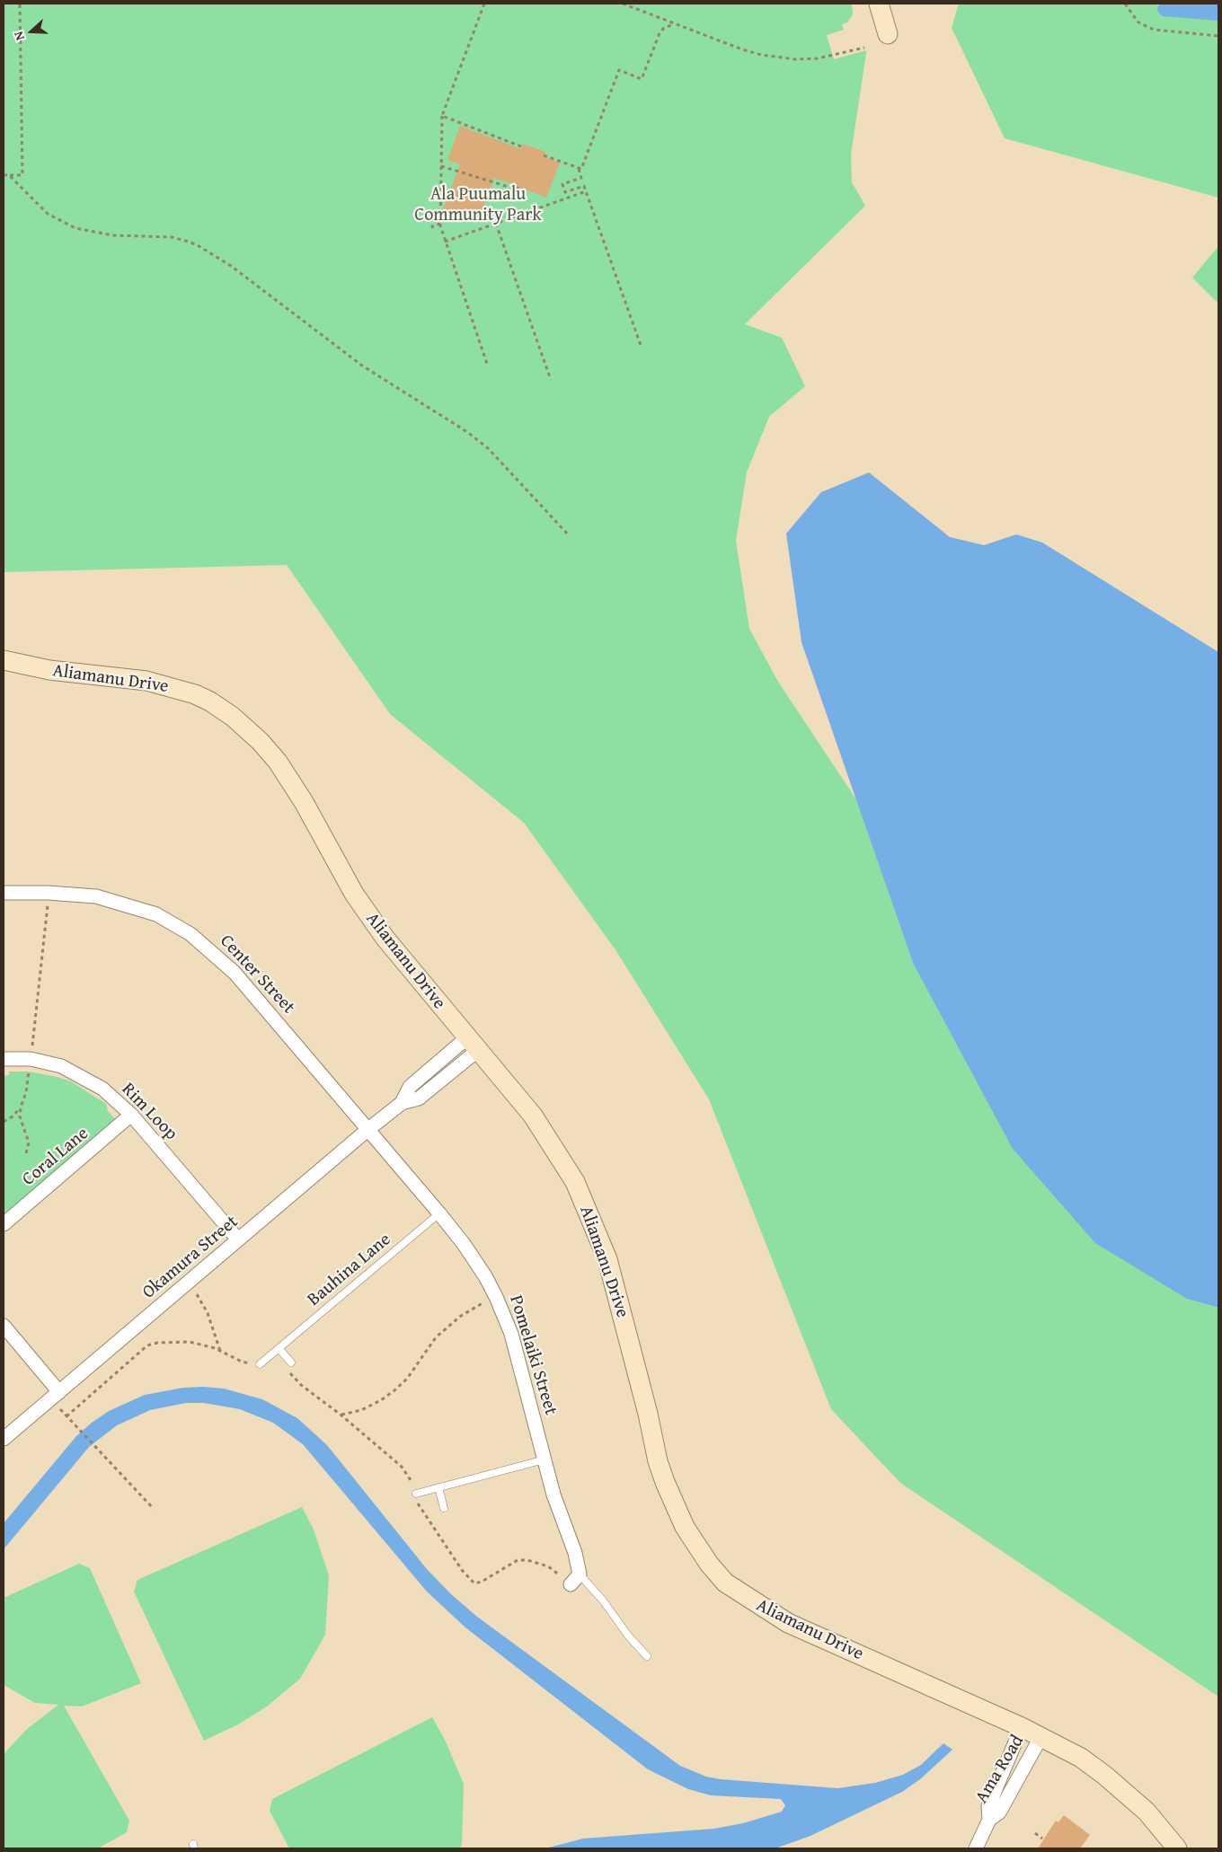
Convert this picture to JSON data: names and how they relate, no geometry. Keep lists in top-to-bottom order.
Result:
{
  "streets": {
    "street": [
      "Aliamanu Drive",
      "Center Street",
      "Rim Loop",
      "Coral Lane",
      "Okamura Street",
      "Pomelaiki Street",
      "Ama Road"
    ],
    "lane": ["Bauhina Lane"]
  },
  "crossings": [
    ["Aliamanu Drive", "Okamura Street"],
    ["Aliamanu Drive", "Ama Road"],
    ["Center Street", "Okamura Street"],
    ["Center Street", "Pomelaiki Street"],
    ["Rim Loop", "Coral Lane"],
    ["Rim Loop", "Okamura Street"],
    ["Okamura Street", "Pomelaiki Street"],
    ["Bauhina Lane", "Pomelaiki Street"]
  ],
  "parks": ["Ala Puumalu Community Park"],
  "north": "left"
}
